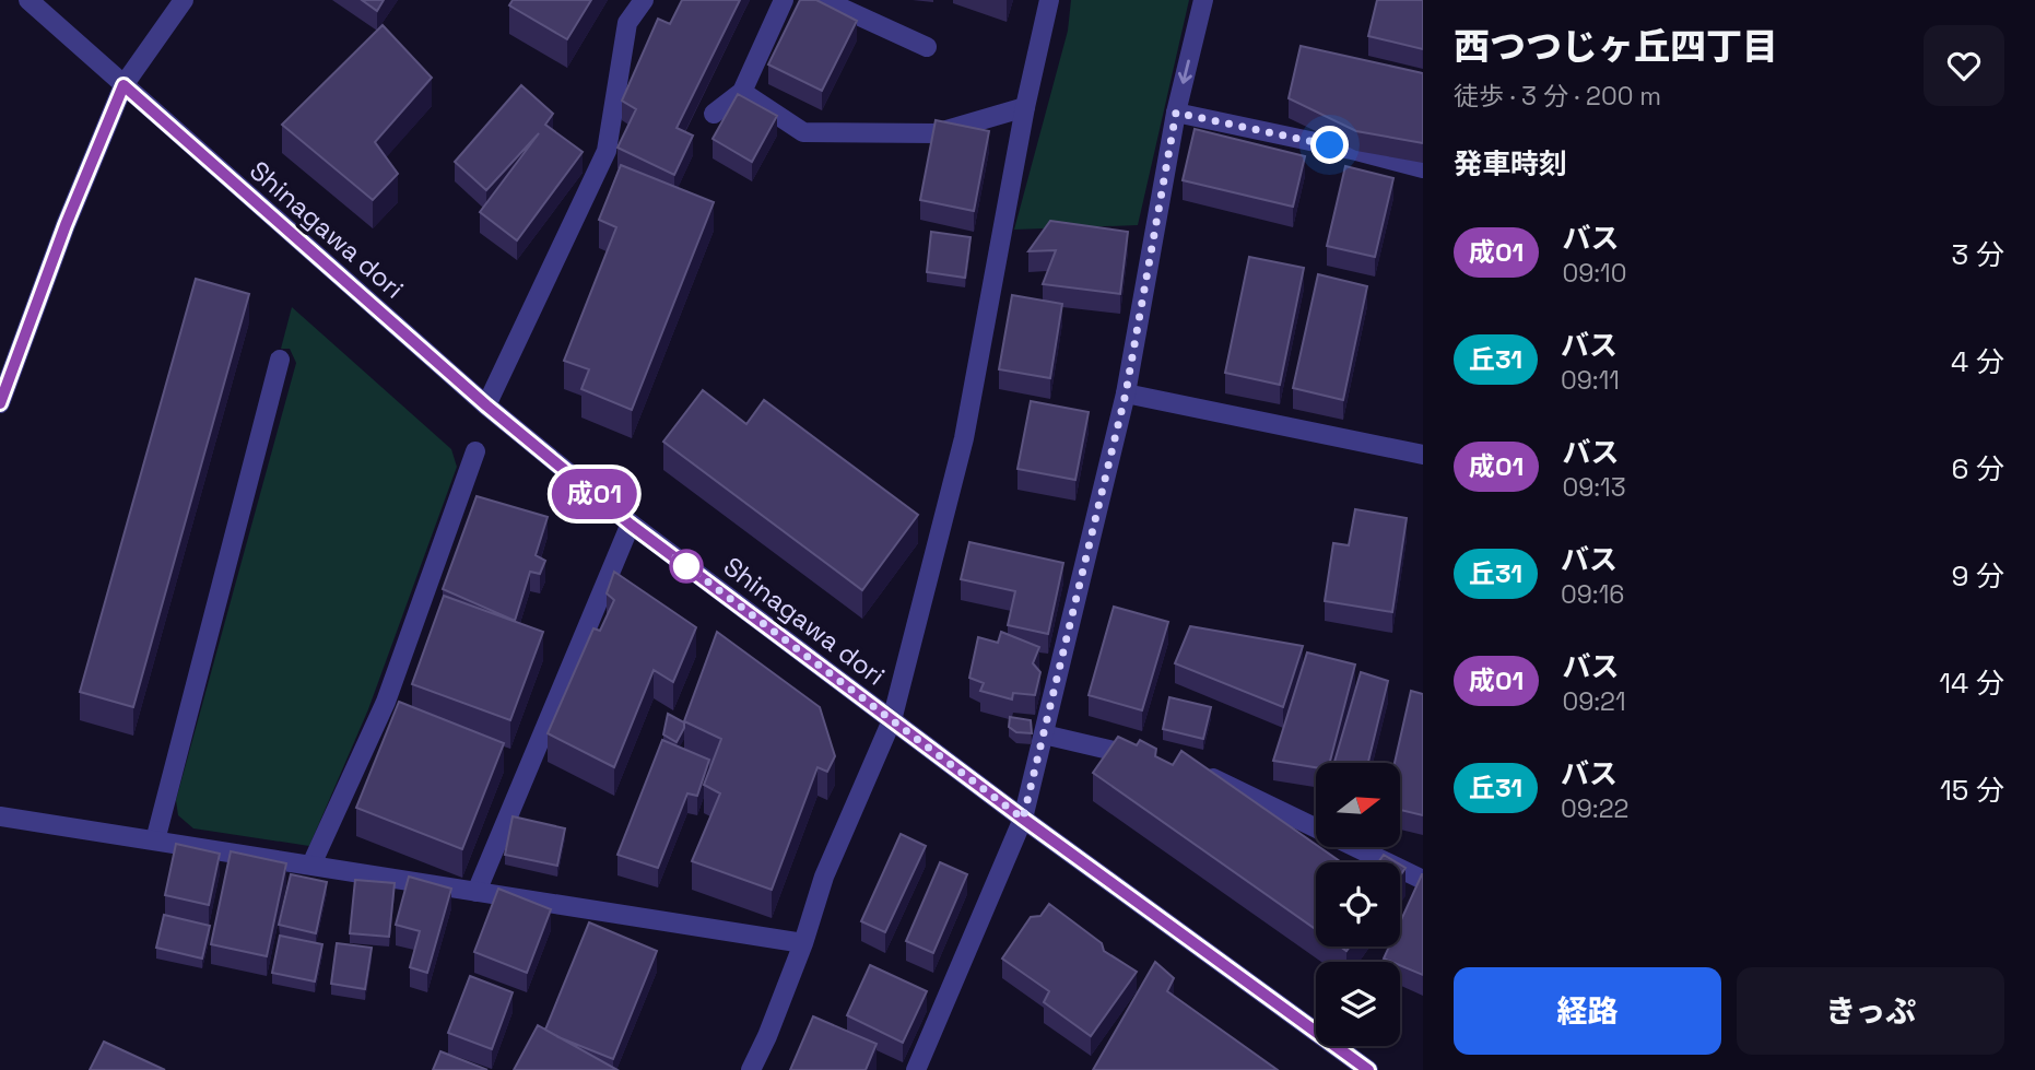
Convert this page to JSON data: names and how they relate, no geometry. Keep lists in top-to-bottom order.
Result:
{
  "streets": {
    "street": ["Shinagawa dori"]
  },
  "lines": ["bus line 成01"],
  "north": "right",
  "page": {
    "on_map": "成01",
    "heading": [
      ["西つつじヶ丘四丁目", "徒歩 · 3 分 · 200 m"],
      "発車時刻"
    ],
    "list": [
      {
        "mark": "成01",
        "name": "バス",
        "note": "09:10",
        "value": "3 分"
      },
      {
        "mark": "丘31",
        "name": "バス",
        "note": "09:11",
        "value": "4 分"
      },
      {
        "mark": "成01",
        "name": "バス",
        "note": "09:13",
        "value": "6 分"
      },
      {
        "mark": "丘31",
        "name": "バス",
        "note": "09:16",
        "value": "9 分"
      },
      {
        "mark": "成01",
        "name": "バス",
        "note": "09:21",
        "value": "14 分"
      },
      {
        "mark": "丘31",
        "name": "バス",
        "note": "09:22",
        "value": "15 分"
      }
    ],
    "buttons": ["経路", "きっぷ"]
  }
}
